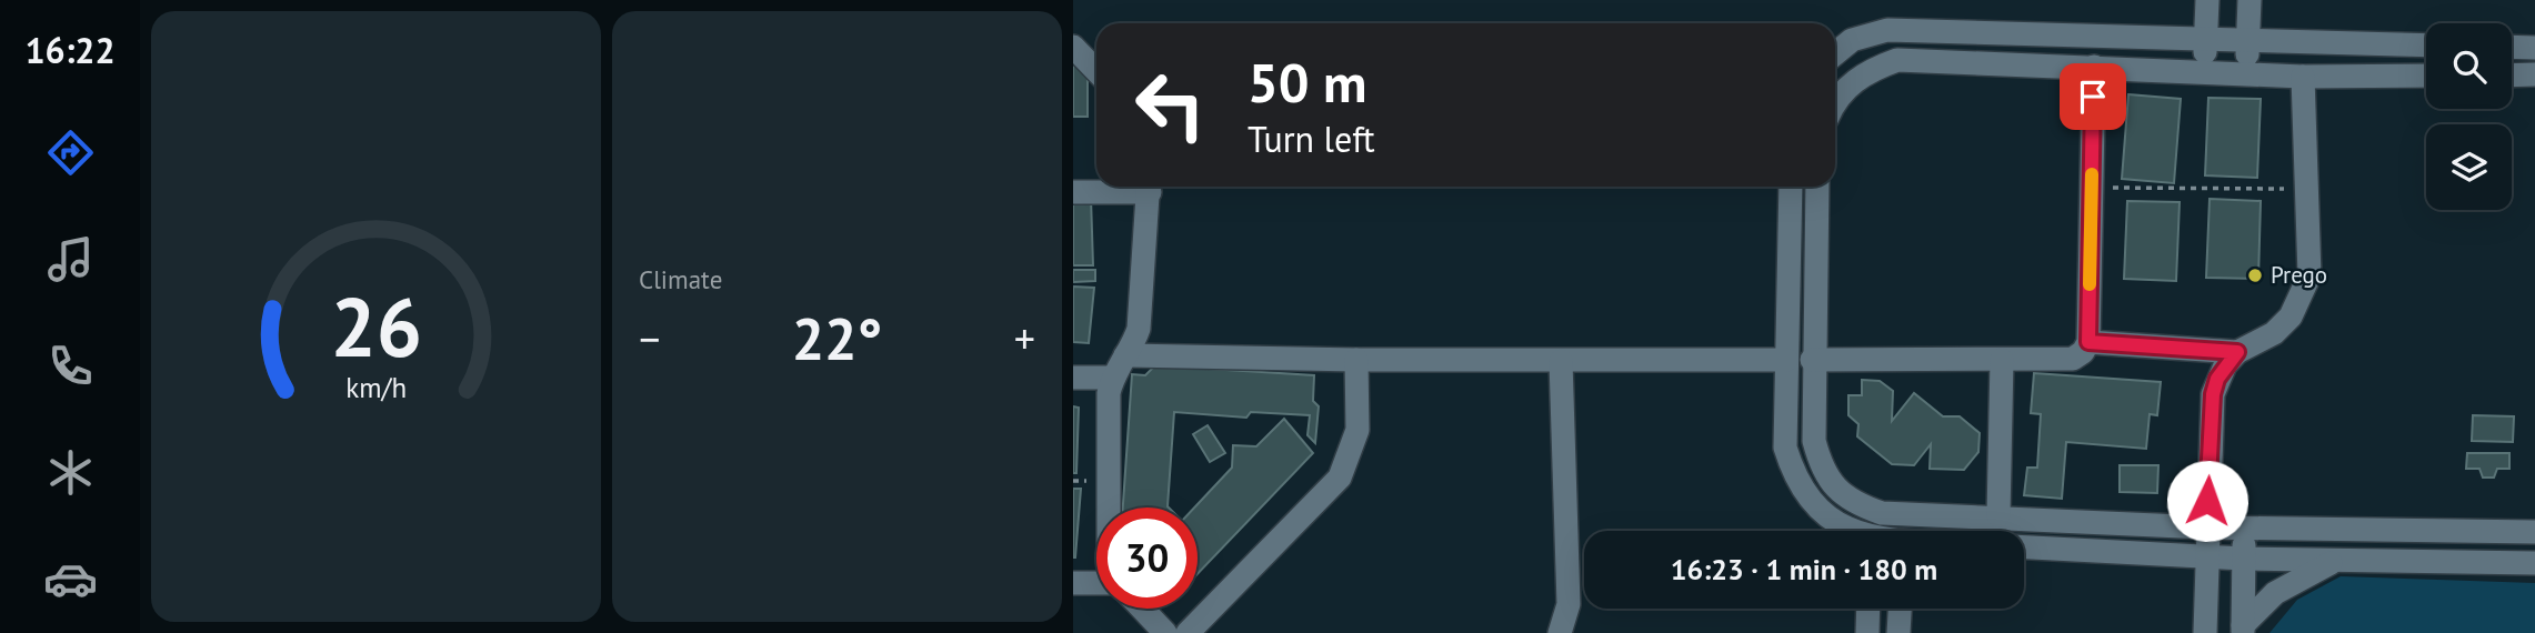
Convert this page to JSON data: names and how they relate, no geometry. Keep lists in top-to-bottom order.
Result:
{
  "places": ["Prego"],
  "page": {
    "tabs": "16:22",
    "tile": "Climate",
    "turn": ["50 m", "Turn left"],
    "heat": ["−", "22°", "+"],
    "limit": "30",
    "trip": "16:23 · 1 min · 180 m",
    "gauge": ["26", "km/h"]
  }
}
